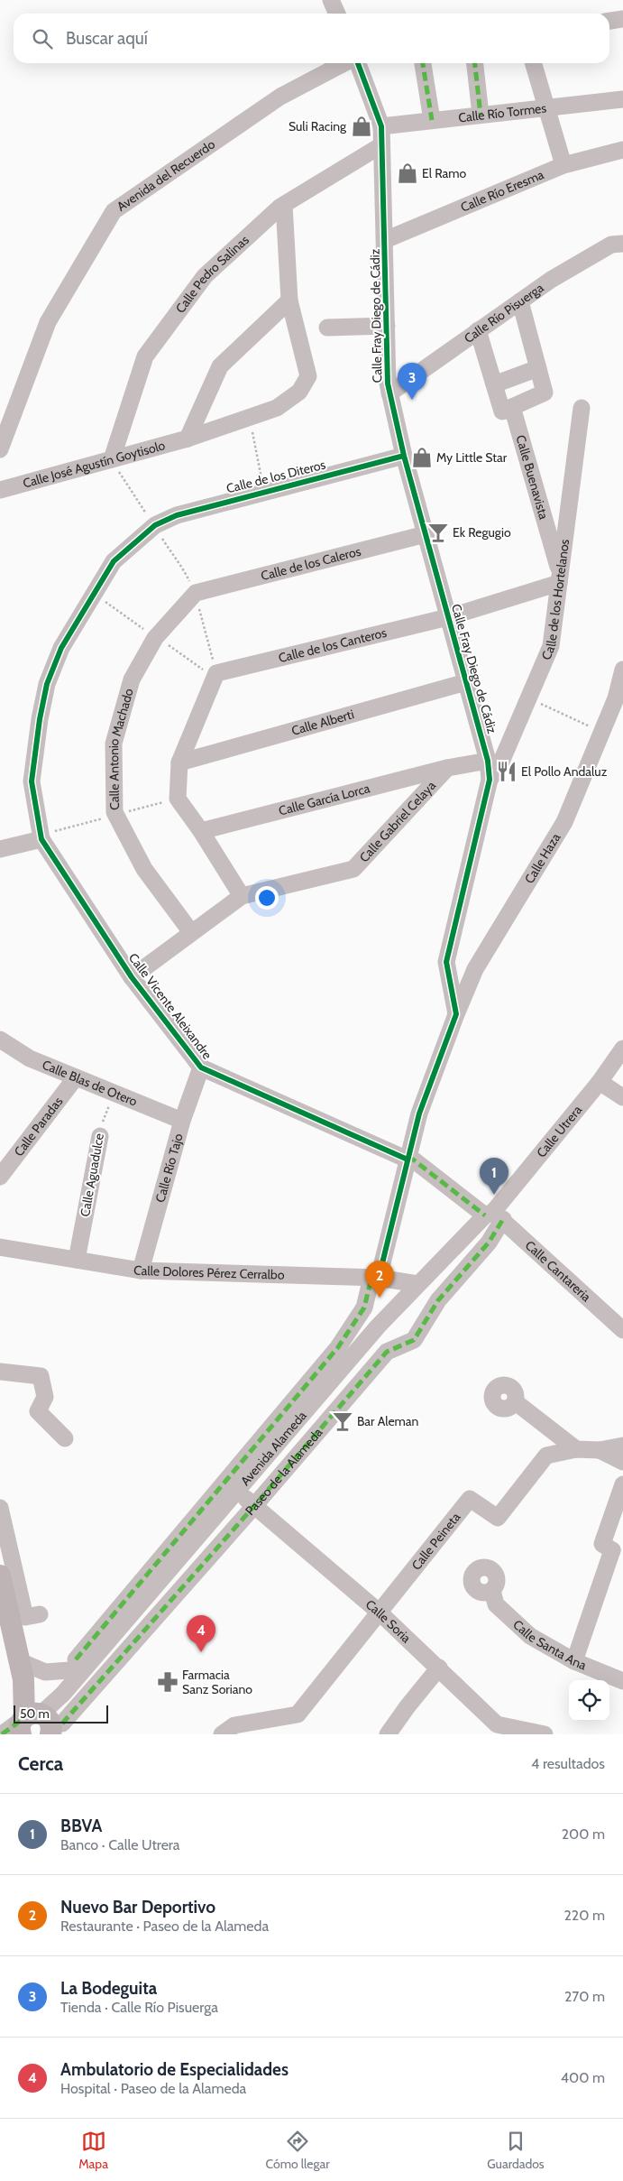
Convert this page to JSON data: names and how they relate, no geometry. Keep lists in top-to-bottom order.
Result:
{
  "streets": {
    "street": [
      "Calle Río Tormes",
      "Avenida del Recuerdo",
      "Calle Río Eresma",
      "Calle Pedro Salinas",
      "Calle Río Pisuerga",
      "Calle Fray Diego de Cádiz",
      "Calle José Agustín Goytisolo",
      "Calle de los Diteros",
      "Calle Buenavista",
      "Calle de los Caleros",
      "Calle de los Hortelanos",
      "Calle de los Canteros",
      "Calle Alberti",
      "Calle Antonio Machado",
      "Calle García Lorca",
      "Calle Gabriel Celaya",
      "Calle Haza",
      "Calle Vicente Aleixandre",
      "Calle Blas de Otero",
      "Calle Paradas",
      "Calle Utrera",
      "Calle Río Tajo",
      "Calle Aguadulce",
      "Calle Cantareria",
      "Calle Dolores Pérez Cerralbo",
      "Avenida Alameda",
      "Paseo de la Alameda",
      "Calle Peineta",
      "Calle Soria",
      "Calle Santa Ana"
    ]
  },
  "crossings": [
    ["Calle Río Tormes", "Calle Fray Diego de Cádiz"],
    ["Calle Río Eresma", "Calle Fray Diego de Cádiz"],
    ["Calle Pedro Salinas", "Calle Fray Diego de Cádiz"],
    ["Calle Pedro Salinas", "Calle José Agustín Goytisolo"],
    ["Calle Río Pisuerga", "Calle Fray Diego de Cádiz"],
    ["Calle Fray Diego de Cádiz", "Calle de los Diteros"],
    ["Calle Fray Diego de Cádiz", "Calle de los Caleros"],
    ["Calle Fray Diego de Cádiz", "Calle de los Hortelanos"],
    ["Calle Fray Diego de Cádiz", "Calle de los Canteros"],
    ["Calle Fray Diego de Cádiz", "Calle Alberti"],
    ["Calle Fray Diego de Cádiz", "Calle García Lorca"],
    ["Calle Fray Diego de Cádiz", "Calle Haza"],
    ["Calle de los Diteros", "Calle Vicente Aleixandre"],
    ["Calle Buenavista", "Calle de los Hortelanos"],
    ["Calle Buenavista", "Calle de los Canteros"],
    ["Calle de los Caleros", "Calle Antonio Machado"],
    ["Calle de los Hortelanos", "Calle de los Canteros"],
    ["Calle Antonio Machado", "Calle Gabriel Celaya"],
    ["Calle García Lorca", "Calle Gabriel Celaya"],
    ["Calle Gabriel Celaya", "Calle Vicente Aleixandre"],
    ["Calle Vicente Aleixandre", "Calle Utrera"],
    ["Calle Vicente Aleixandre", "Calle Río Tajo"],
    ["Calle Vicente Aleixandre", "Calle Cantareria"],
    ["Calle Vicente Aleixandre", "Avenida Alameda"],
    ["Calle Vicente Aleixandre", "Paseo de la Alameda"],
    ["Calle Blas de Otero", "Calle Paradas"],
    ["Calle Blas de Otero", "Calle Río Tajo"],
    ["Calle Blas de Otero", "Calle Aguadulce"],
    ["Calle Utrera", "Calle Cantareria"],
    ["Calle Utrera", "Avenida Alameda"],
    ["Calle Utrera", "Paseo de la Alameda"],
    ["Calle Río Tajo", "Calle Dolores Pérez Cerralbo"],
    ["Calle Aguadulce", "Calle Dolores Pérez Cerralbo"],
    ["Calle Cantareria", "Avenida Alameda"],
    ["Calle Cantareria", "Paseo de la Alameda"],
    ["Calle Dolores Pérez Cerralbo", "Avenida Alameda"],
    ["Avenida Alameda", "Paseo de la Alameda"],
    ["Avenida Alameda", "Calle Soria"],
    ["Paseo de la Alameda", "Calle Soria"],
    ["Calle Peineta", "Calle Soria"]
  ],
  "places": {
    "shop": ["Suli Racing", "El Ramo", "My Little Star"],
    "bar": ["Ek Regugio", "Bar Aleman"],
    "restaurant": ["El Pollo Andaluz"],
    "pharmacy": ["Farmacia Sanz Soriano"]
  },
  "scale_bar": "50 m",
  "page": {
    "search": "Buscar aquí",
    "pins": [
      "3",
      "1",
      "2",
      "4"
    ],
    "scale": "50 m",
    "heading": ["Cerca", "4 resultados"],
    "list": [
      {
        "mark": "1",
        "name": "BBVA",
        "note": "Banco · Calle Utrera",
        "value": "200 m"
      },
      {
        "mark": "2",
        "name": "Nuevo Bar Deportivo",
        "note": "Restaurante · Paseo de la Alameda",
        "value": "220 m"
      },
      {
        "mark": "3",
        "name": "La Bodeguita",
        "note": "Tienda · Calle Río Pisuerga",
        "value": "270 m"
      },
      {
        "mark": "4",
        "name": "Ambulatorio de Especialidades",
        "note": "Hospital · Paseo de la Alameda",
        "value": "400 m"
      }
    ],
    "nav": ["Mapa", "Cómo llegar", "Guardados"]
  }
}
